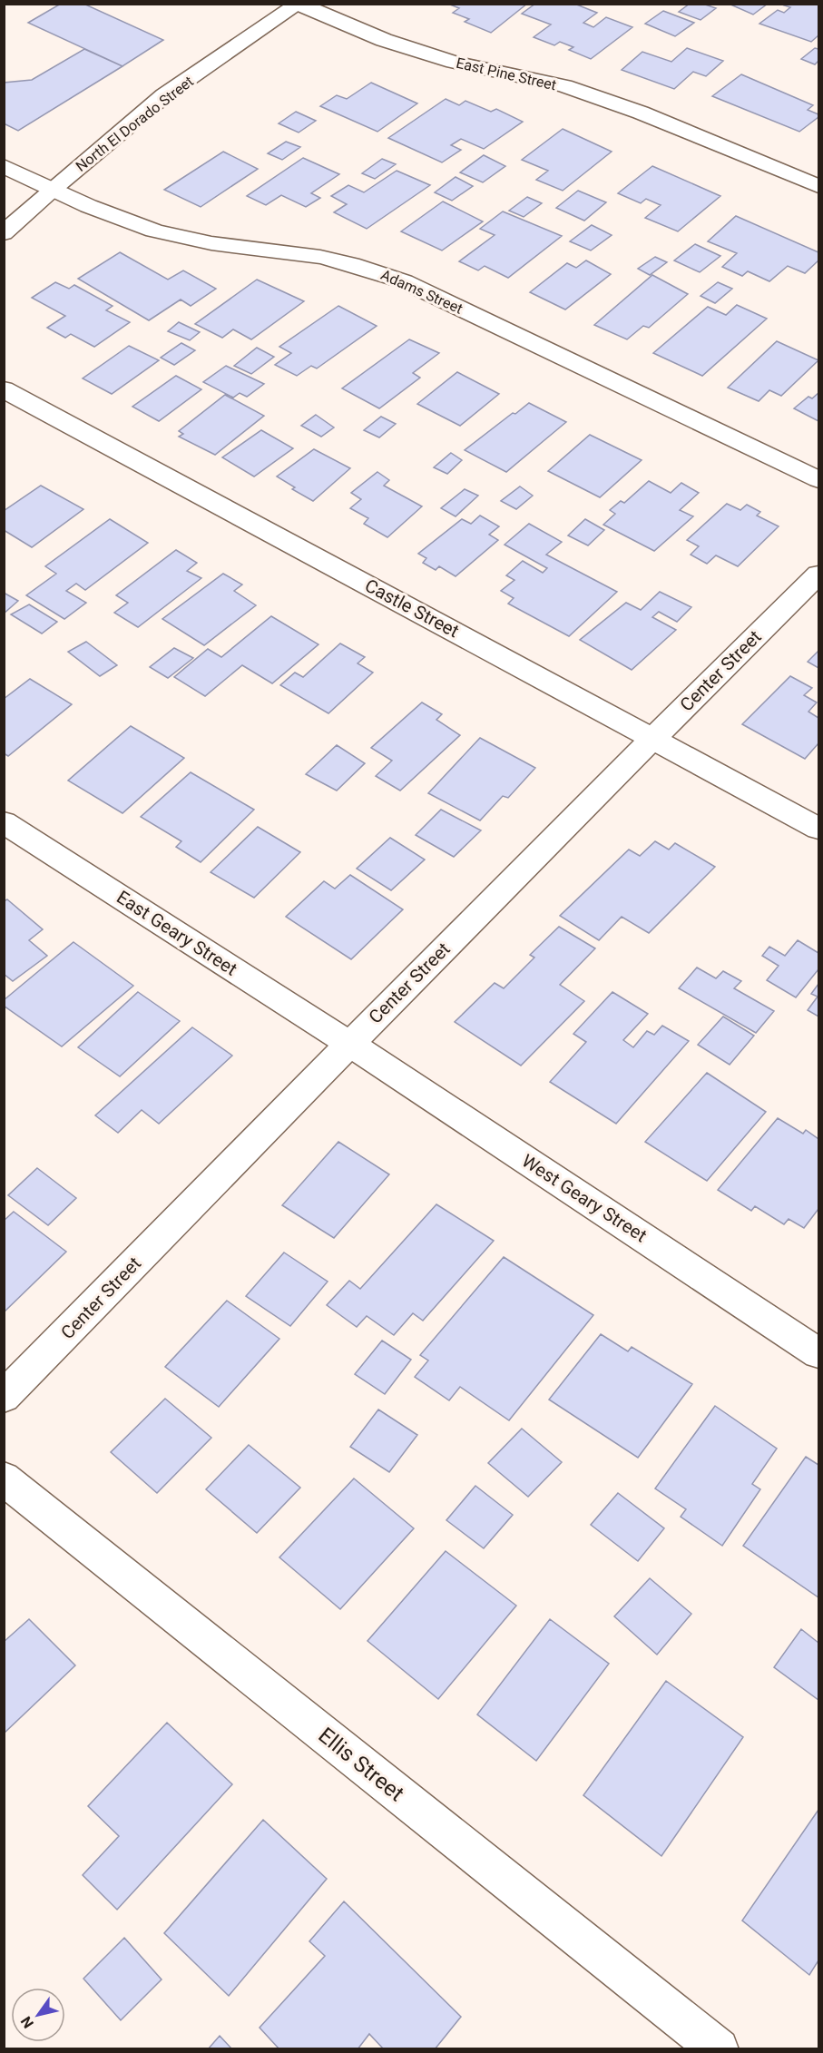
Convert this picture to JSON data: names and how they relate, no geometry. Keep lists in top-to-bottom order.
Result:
{
  "streets": {
    "street": [
      "East Pine Street",
      "North El Dorado Street",
      "Adams Street",
      "Castle Street",
      "Center Street",
      "East Geary Street",
      "West Geary Street",
      "Ellis Street"
    ]
  },
  "crossings": [
    ["East Pine Street", "North El Dorado Street"],
    ["North El Dorado Street", "Adams Street"],
    ["Castle Street", "Center Street"],
    ["Center Street", "East Geary Street"],
    ["Center Street", "West Geary Street"],
    ["East Geary Street", "West Geary Street"]
  ],
  "north": "bottom left"
}
